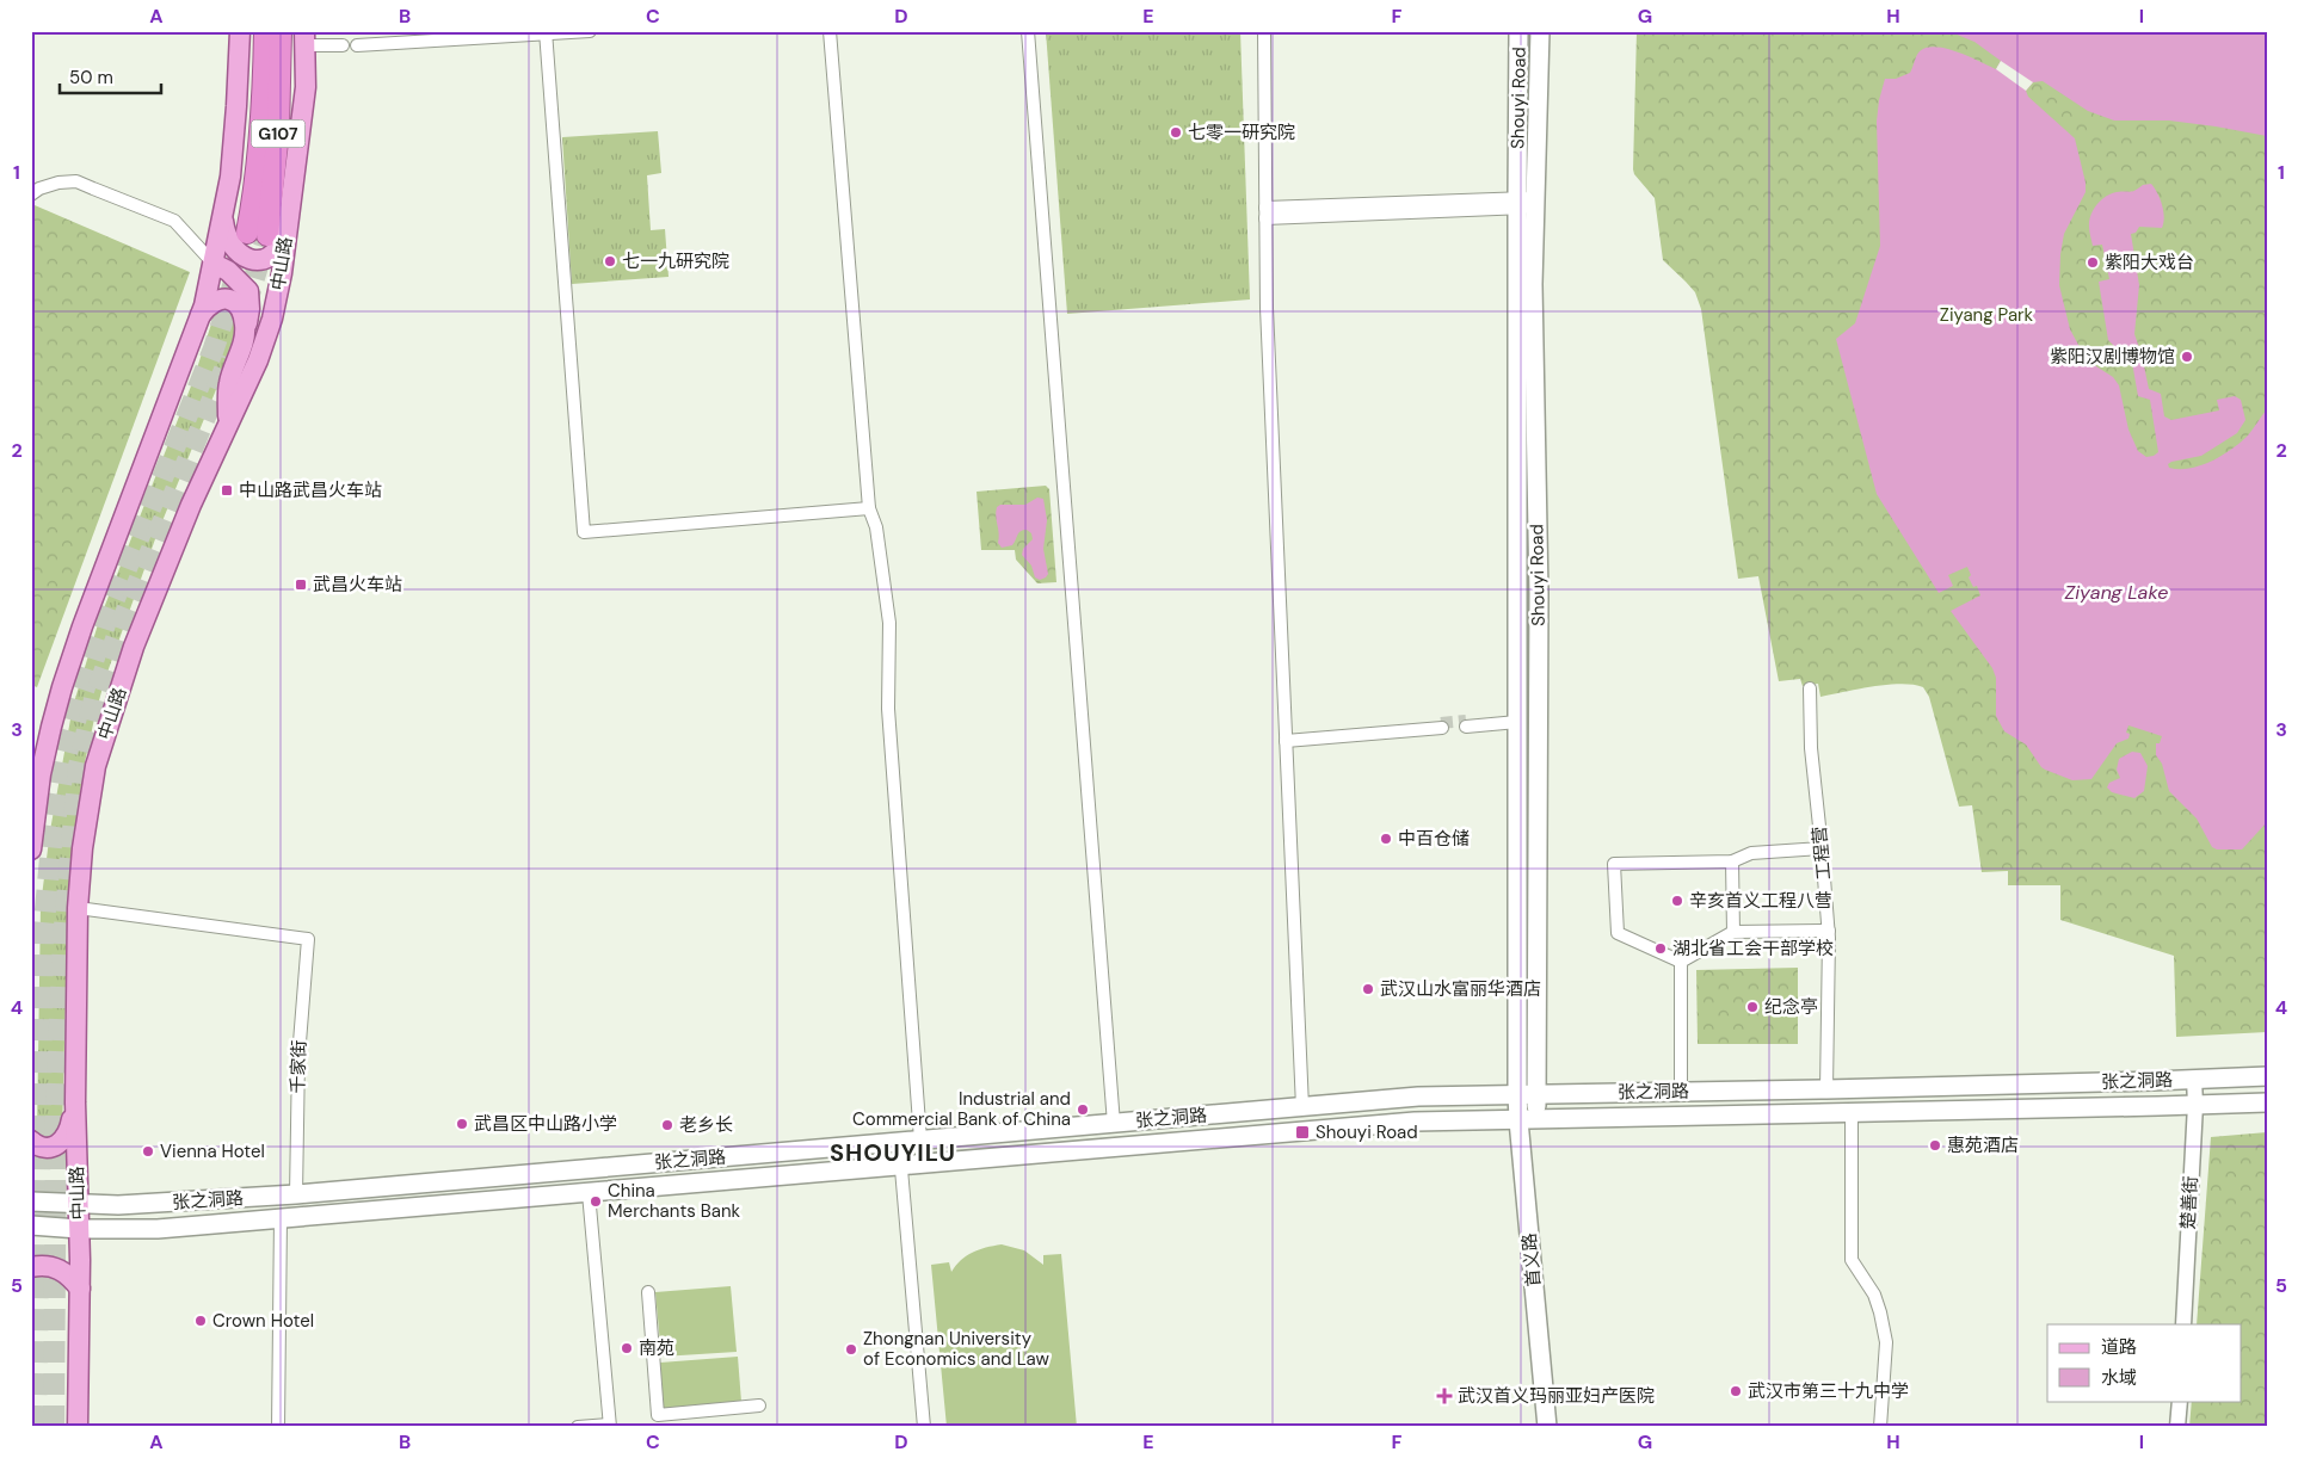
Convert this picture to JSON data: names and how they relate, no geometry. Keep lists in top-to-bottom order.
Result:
{
  "streets": {
    "highway": ["G107"],
    "main road": [
      "Shouyi Road",
      "中山路",
      "张之洞路",
      "首义路"
    ],
    "street": ["工程营", "千家街", "楚善街"]
  },
  "crossings": [
    ["Shouyi Road", "张之洞路"],
    ["Shouyi Road", "首义路"],
    ["G107", "中山路"],
    ["中山路", "千家街"],
    ["中山路", "张之洞路"],
    ["工程营", "张之洞路"],
    ["千家街", "张之洞路"],
    ["张之洞路", "楚善街"],
    ["张之洞路", "首义路"]
  ],
  "districts": ["SHOUYILU"],
  "water": ["Ziyang Lake"],
  "parks": ["Ziyang Park"],
  "places": {
    "other": [
      "七零一研究院",
      "七一九研究院",
      "紫阳大戏台",
      "紫阳汉剧博物馆",
      "中百仓储",
      "辛亥首义工程八营",
      "湖北省工会干部学校",
      "武汉山水富丽华酒店",
      "纪念亭",
      "Industrial and Commercial Bank of China",
      "武昌区中山路小学",
      "老乡长",
      "惠苑酒店",
      "Vienna Hotel",
      "China Merchants Bank",
      "Crown Hotel",
      "南苑",
      "Zhongnan University of Economics and Law",
      "武汉市第三十九中学"
    ],
    "transit": ["中山路武昌火车站", "武昌火车站", "Shouyi Road"],
    "health": ["武汉首义玛丽亚妇产医院"]
  },
  "legend": ["道路", "水域"],
  "scale_bar": "50 m",
  "grid": {
    "columns": [
      "A",
      "B",
      "C",
      "D",
      "E",
      "F",
      "G",
      "H",
      "I"
    ],
    "rows": [
      "1",
      "2",
      "3",
      "4",
      "5"
    ]
  }
}
